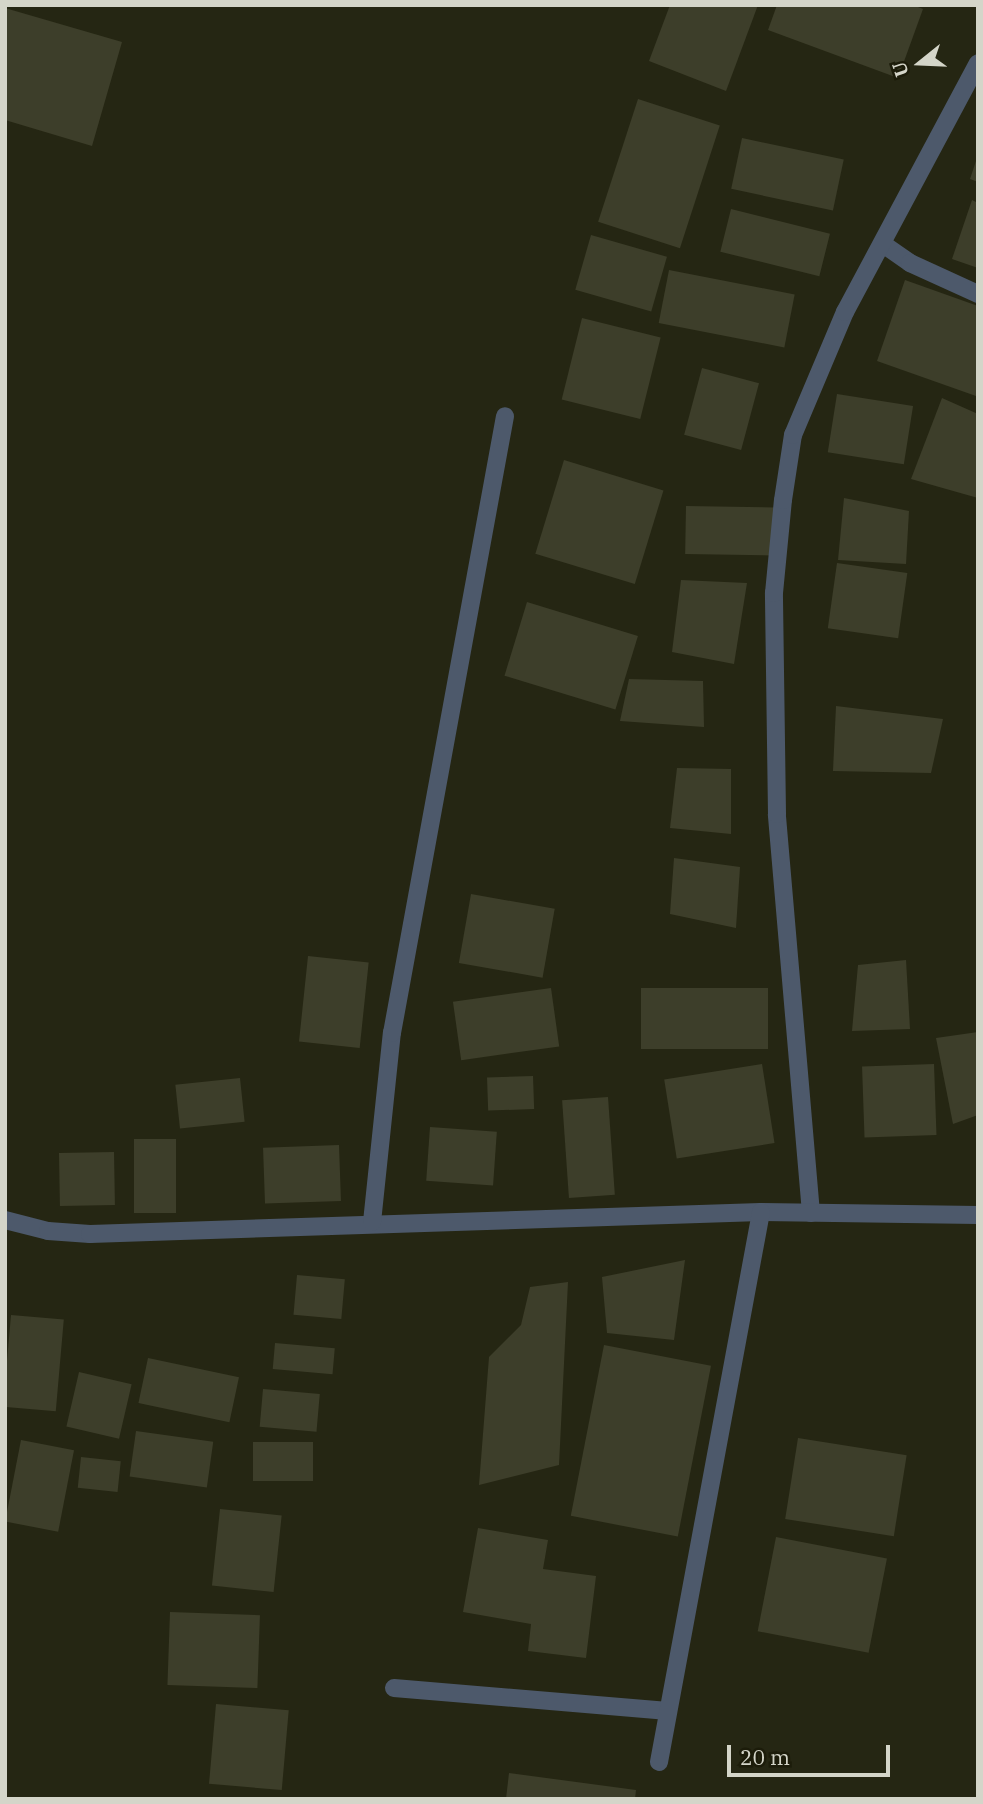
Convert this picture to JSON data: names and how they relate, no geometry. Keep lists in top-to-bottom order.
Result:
{
  "scale_bar": "20 m",
  "north": "left"
}
